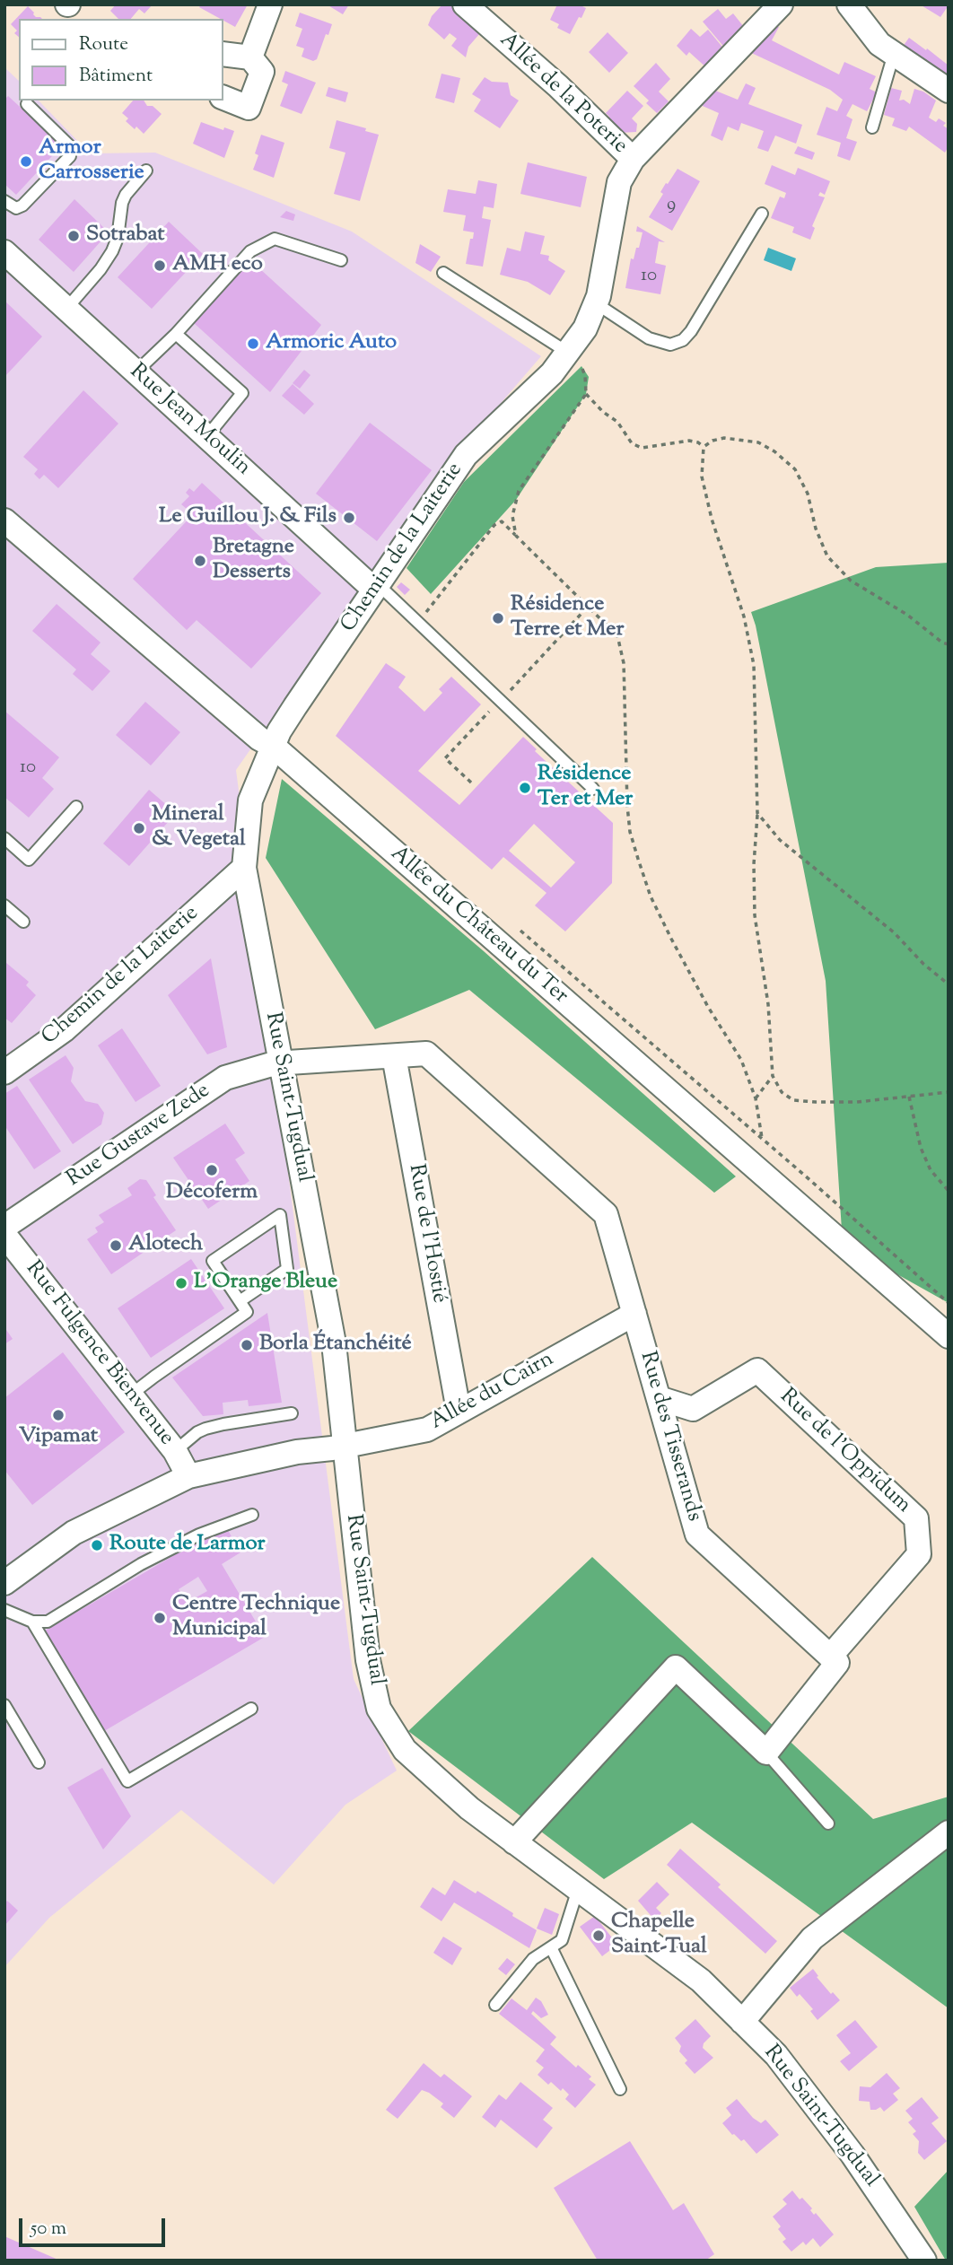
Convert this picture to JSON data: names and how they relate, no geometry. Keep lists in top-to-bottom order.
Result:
{
  "streets": {
    "street": [
      "Allée de la Poterie",
      "Rue Jean Moulin",
      "Chemin de la Laiterie",
      "Allée du Château du Ter",
      "Rue Saint-Tugdual",
      "Rue Gustave Zede",
      "Rue de l'Hostié",
      "Rue Fulgence Bienvenue",
      "Allée du Cairn",
      "Rue des Tisserands",
      "Rue de l'Oppidum"
    ]
  },
  "crossings": [
    ["Allée de la Poterie", "Chemin de la Laiterie"],
    ["Rue Jean Moulin", "Chemin de la Laiterie"],
    ["Chemin de la Laiterie", "Allée du Château du Ter"],
    ["Chemin de la Laiterie", "Rue Saint-Tugdual"],
    ["Rue Saint-Tugdual", "Rue Gustave Zede"],
    ["Rue Saint-Tugdual", "Allée du Cairn"],
    ["Rue Saint-Tugdual", "Rue des Tisserands"],
    ["Rue Gustave Zede", "Rue des Tisserands"],
    ["Rue de l'Hostié", "Allée du Cairn"],
    ["Rue de l'Hostié", "Rue des Tisserands"],
    ["Rue Fulgence Bienvenue", "Allée du Cairn"],
    ["Allée du Cairn", "Rue des Tisserands"],
    ["Rue des Tisserands", "Rue de l'Oppidum"]
  ],
  "places": [
    "Armor Carrosserie",
    "Sotrabat",
    "AMH eco",
    "Armoric Auto",
    "Le Guillou J. & Fils",
    "Bretagne Desserts",
    "Résidence Terre et Mer",
    "Résidence Ter et Mer",
    "Mineral & Vegetal",
    "Décoferm",
    "Alotech",
    "L'Orange Bleue",
    "Borla Étanchéité",
    "Vipamat",
    "Route de Larmor",
    "Centre Technique Municipal",
    "Chapelle Saint-Tual"
  ],
  "house_numbers": ["9", "10", "10"],
  "legend": ["Route", "Bâtiment"],
  "scale_bar": "50 m"
}
